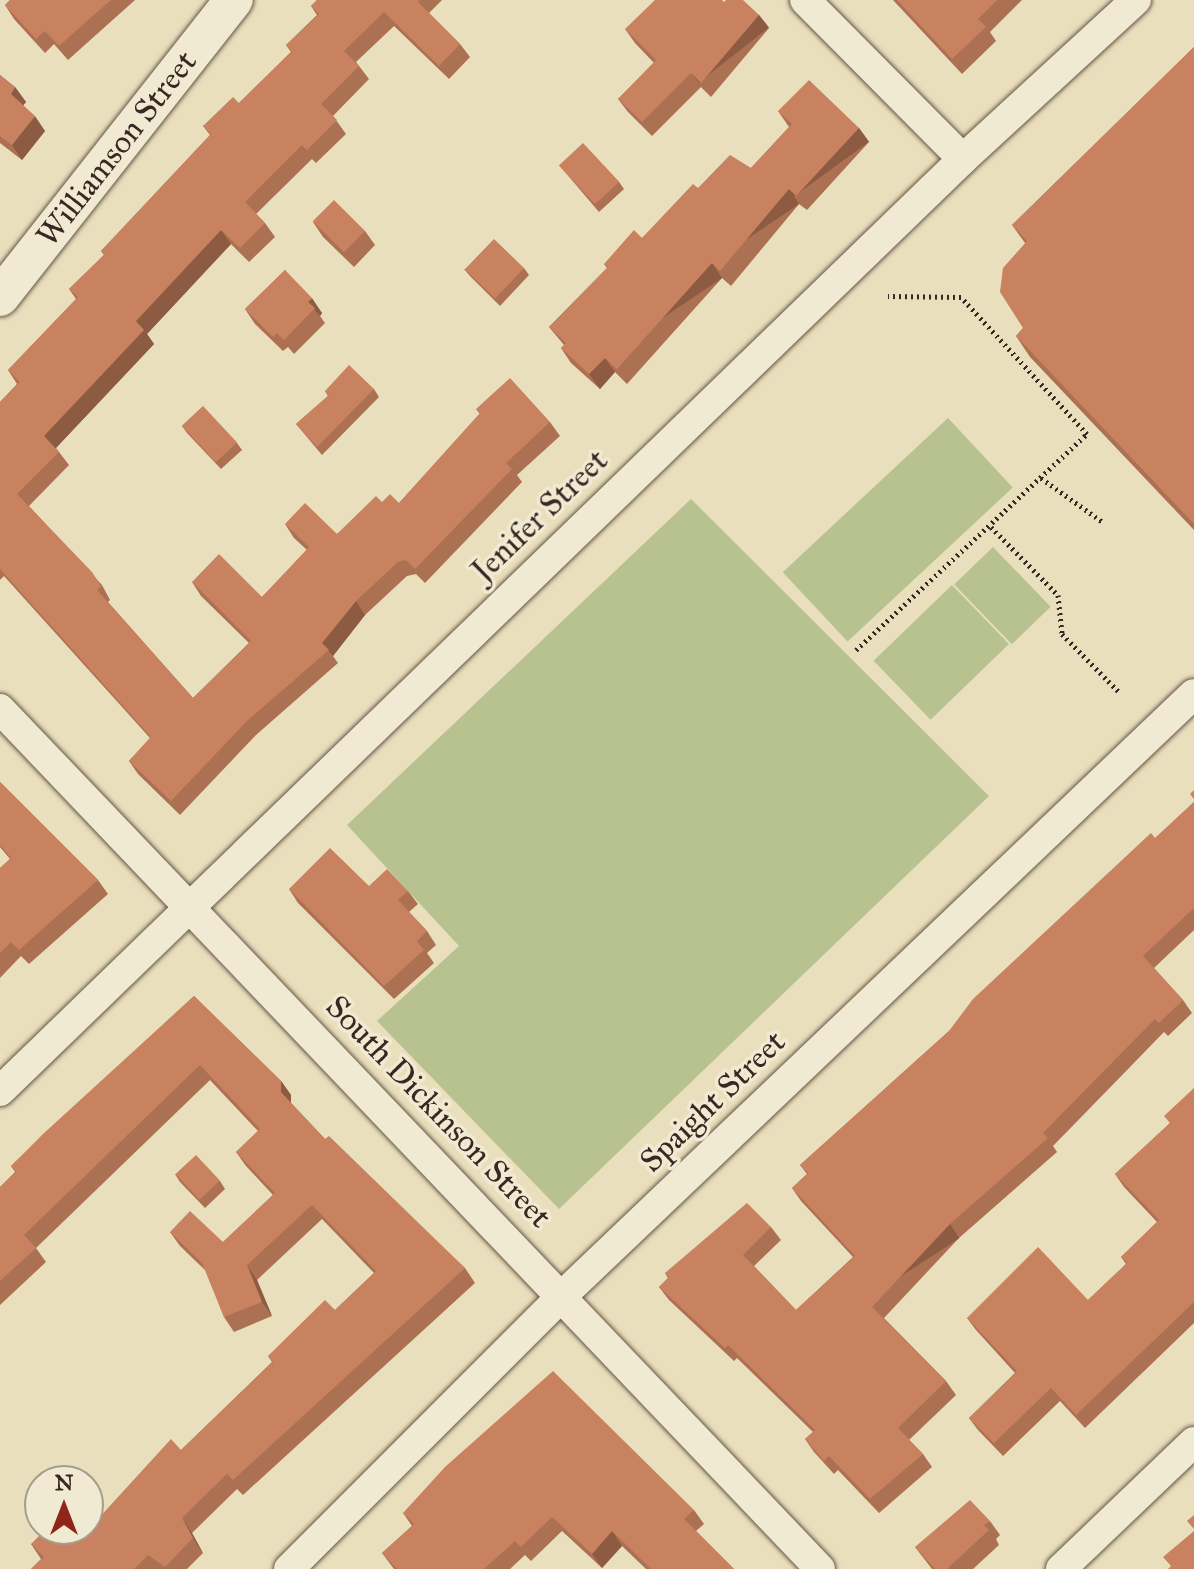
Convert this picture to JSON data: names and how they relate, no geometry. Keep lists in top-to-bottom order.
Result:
{
  "streets": {
    "street": [
      "Williamson Street",
      "Jenifer Street",
      "Spaight Street",
      "South Dickinson Street"
    ]
  },
  "crossings": [
    ["Jenifer Street", "South Dickinson Street"],
    ["Spaight Street", "South Dickinson Street"]
  ],
  "north": "top"
}
